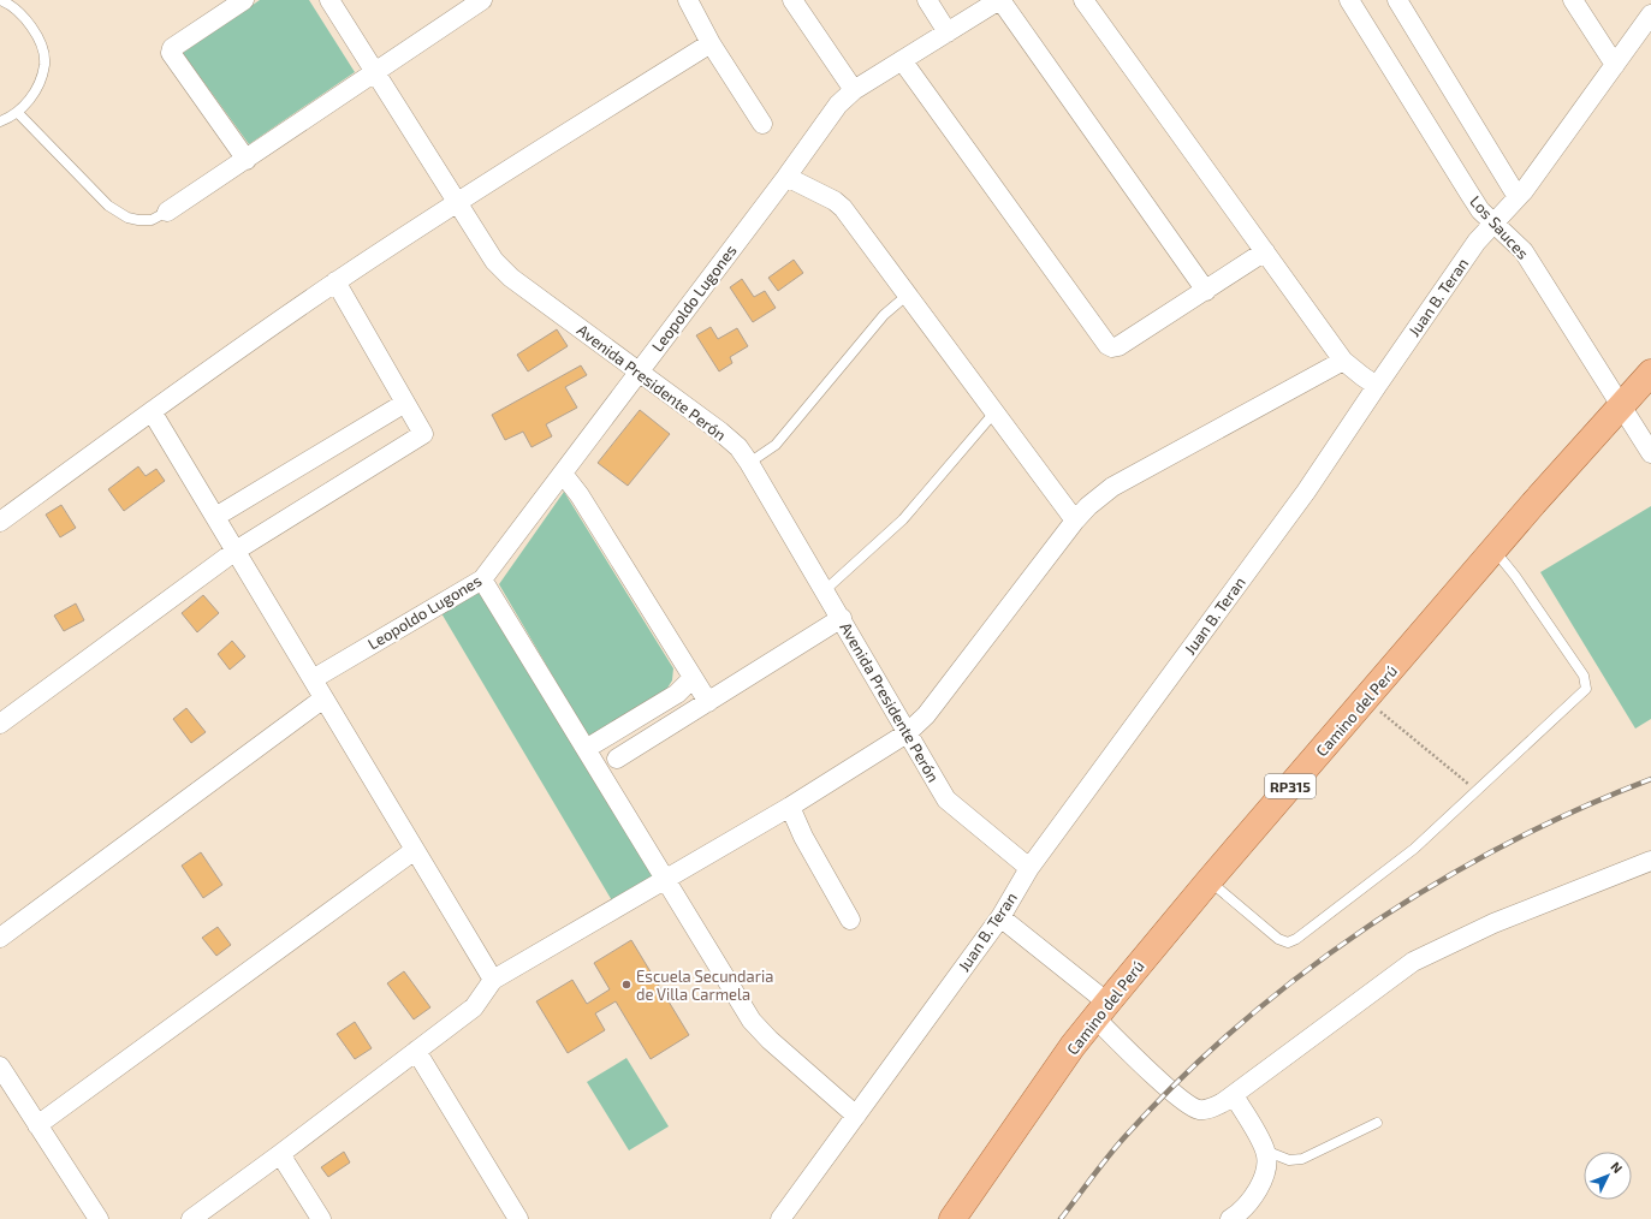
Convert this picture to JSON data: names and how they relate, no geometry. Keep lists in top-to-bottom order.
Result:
{
  "streets": {
    "main road": ["Camino del Perú", "RP315"],
    "street": [
      "Los Sauces",
      "Juan B. Teran",
      "Leopoldo Lugones",
      "Avenida Presidente Perón"
    ]
  },
  "crossings": [
    ["Los Sauces", "Juan B. Teran"],
    ["Los Sauces", "Camino del Perú"],
    ["Juan B. Teran", "Avenida Presidente Perón"],
    ["Leopoldo Lugones", "Avenida Presidente Perón"]
  ],
  "places": ["Escuela Secundaria de Villa Carmela"],
  "north": "top right"
}
